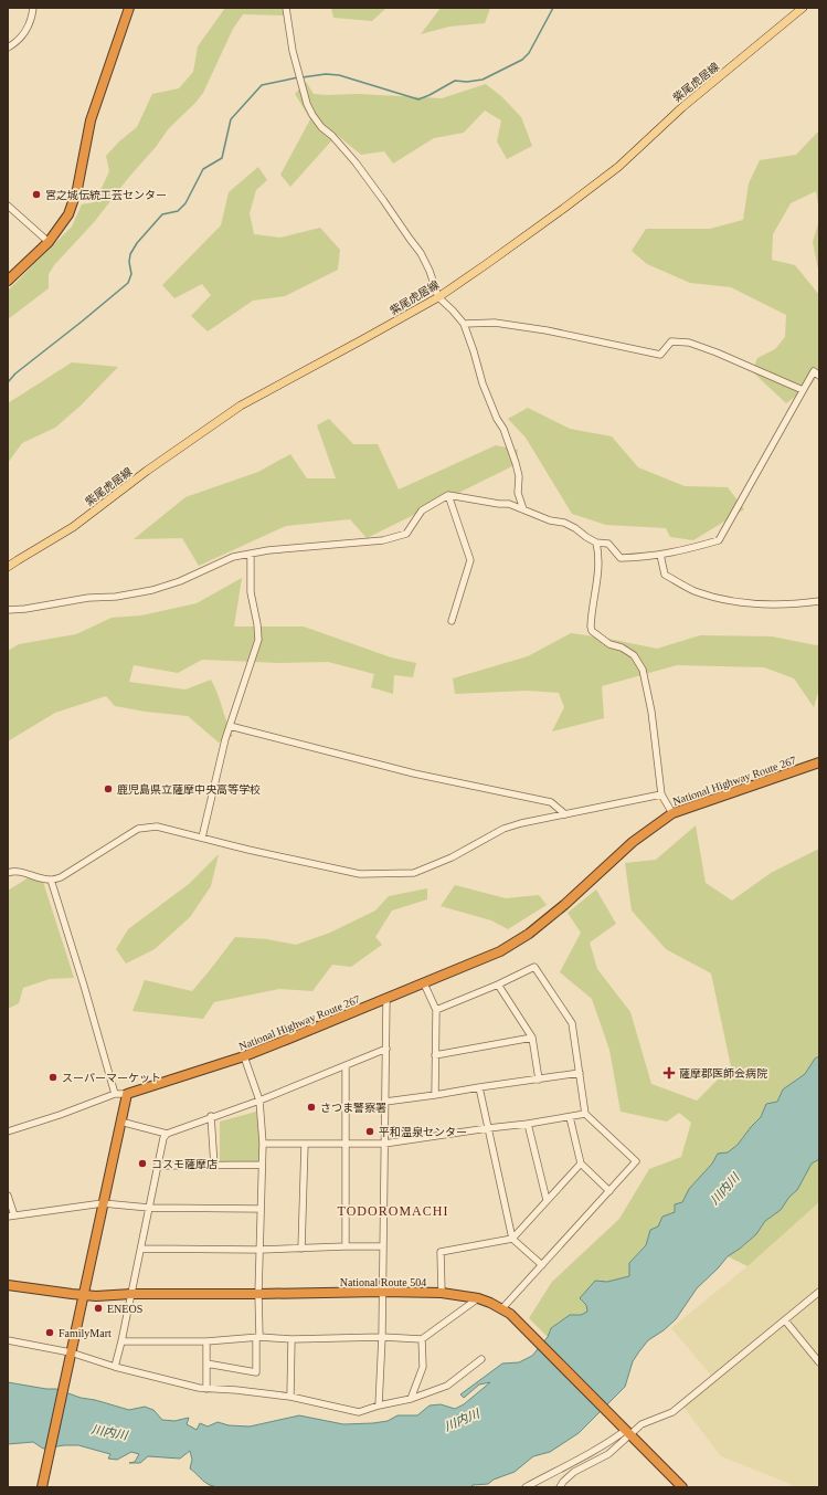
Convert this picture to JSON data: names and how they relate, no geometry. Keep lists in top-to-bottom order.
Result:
{
  "streets": {
    "highway": ["National Highway Route 267", "National Route 504"],
    "main road": ["紫尾虎居線"]
  },
  "districts": ["TODOROMACHI"],
  "water": ["川内川"],
  "places": {
    "other": [
      "宮之城伝統工芸センター",
      "鹿児島県立薩摩中央高等学校",
      "スーパーマーケット",
      "さつま警察署",
      "平和温泉センター",
      "コスモ薩摩店",
      "ENEOS",
      "FamilyMart"
    ],
    "health": ["薩摩郡医師会病院"]
  }
}
